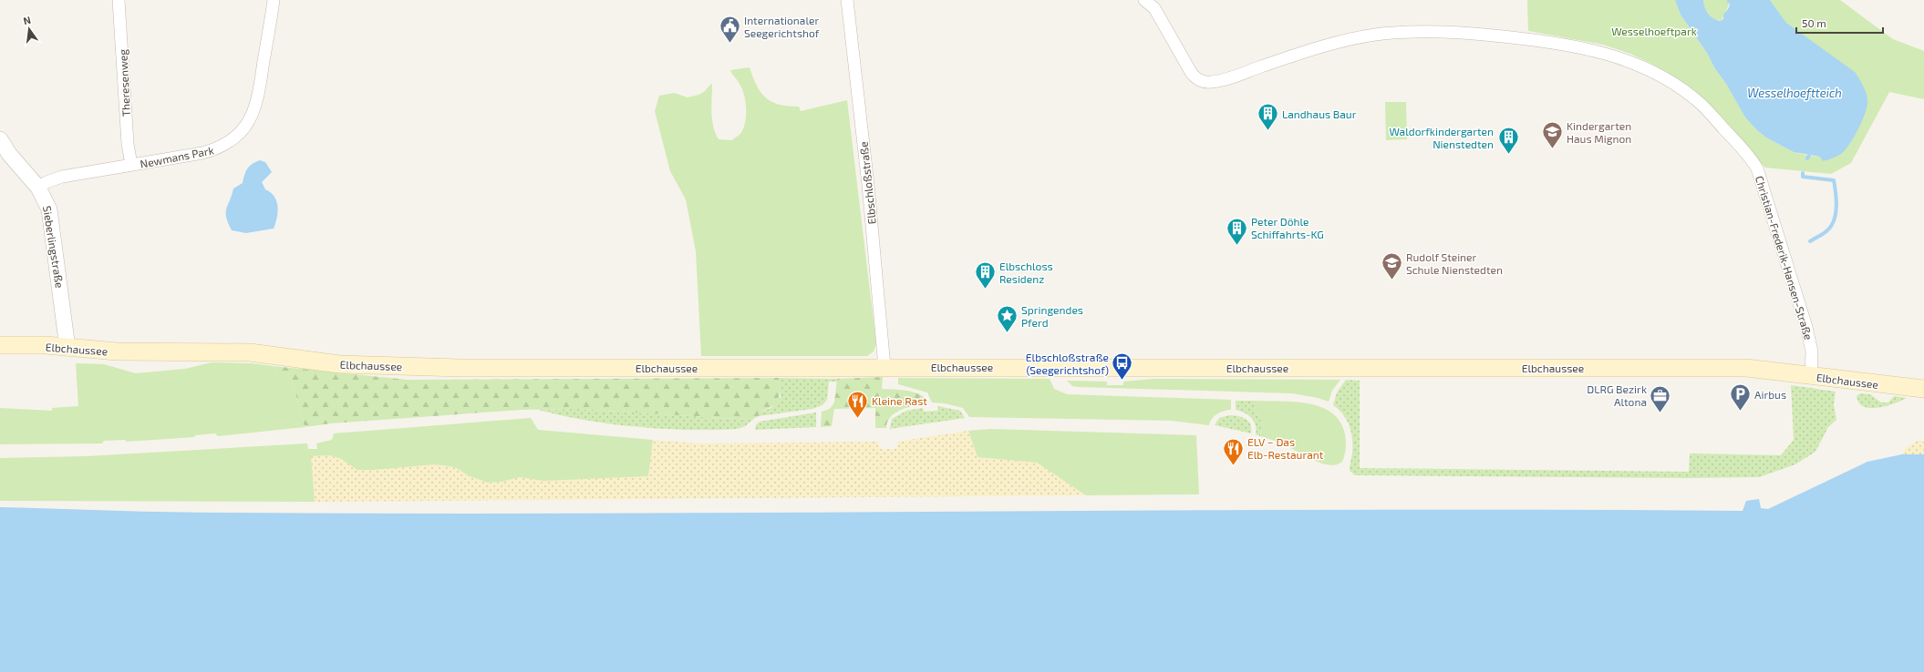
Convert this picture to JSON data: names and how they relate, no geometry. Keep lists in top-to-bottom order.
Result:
{
  "streets": {
    "main road": ["Elbchaussee"],
    "street": [
      "Theresenweg",
      "Newmans Park",
      "Elbschloßstraße",
      "Sieberlingstraße",
      "Christian-Frederik-Hansen-Straße"
    ]
  },
  "crossings": [
    ["Theresenweg", "Newmans Park"],
    ["Newmans Park", "Sieberlingstraße"],
    ["Elbschloßstraße", "Elbchaussee"],
    ["Sieberlingstraße", "Elbchaussee"],
    ["Christian-Frederik-Hansen-Straße", "Elbchaussee"]
  ],
  "water": ["Wesselhoeftteich"],
  "parks": ["Wesselhoeftpark"],
  "places": {
    "public building": ["Internationaler Seegerichtshof"],
    "building": [
      "Landhaus Baur",
      "Waldorfkindergarten Nienstedten",
      "Peter Döhle Schiffahrts-KG",
      "Elbschloss Residenz"
    ],
    "school or university": ["Kindergarten Haus Mignon", "Rudolf Steiner Schule Nienstedten"],
    "place": ["Springendes Pferd"],
    "bus stop": ["Elbschloßstraße (Seegerichtshof)"],
    "parking": ["Airbus"],
    "office": ["DLRG Bezirk Altona"],
    "restaurant": ["Kleine Rast", "ELV – Das Elb-Restaurant"]
  },
  "scale_bar": "50 m",
  "north": "top"
}
